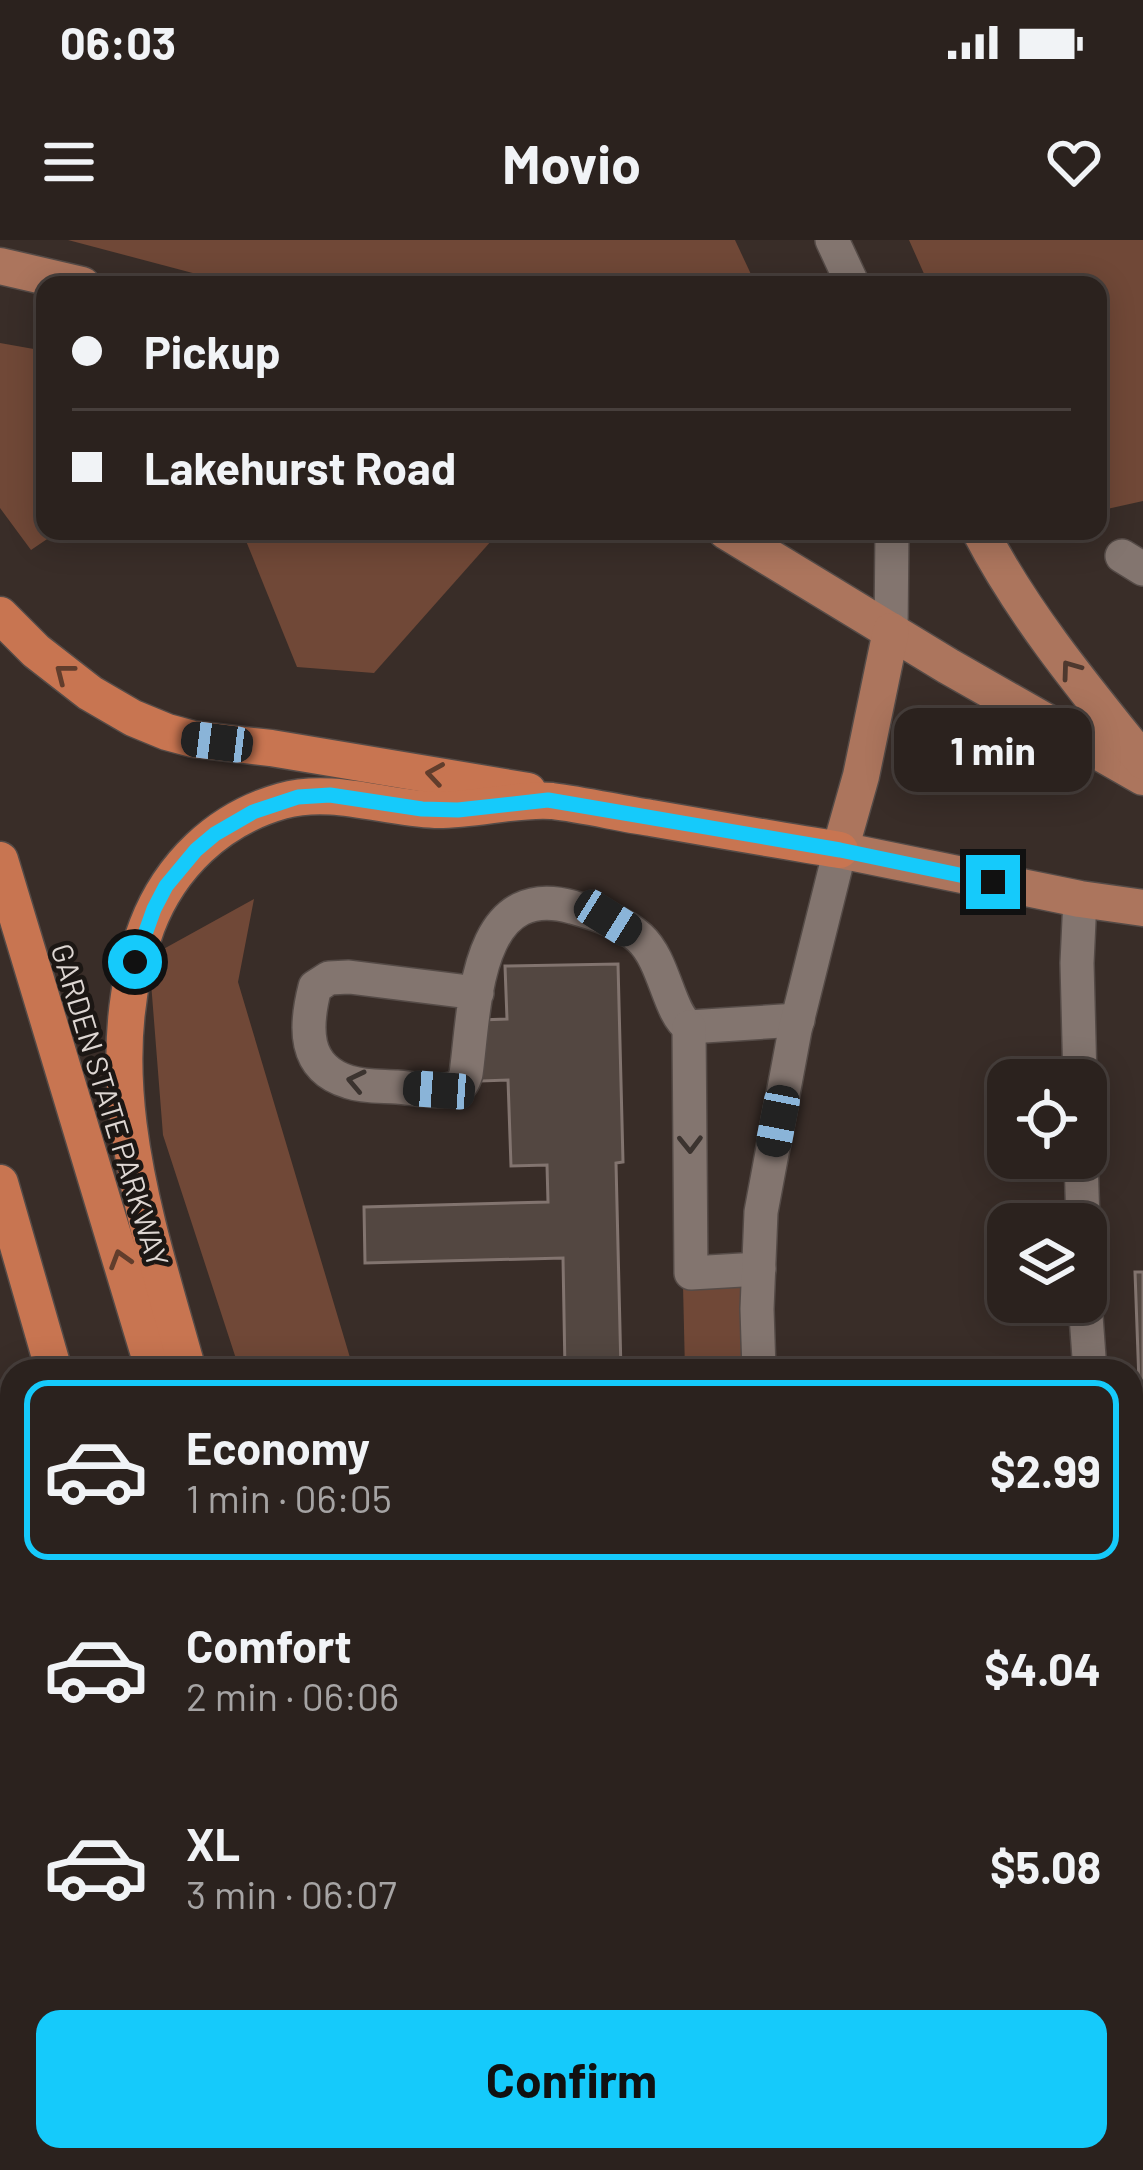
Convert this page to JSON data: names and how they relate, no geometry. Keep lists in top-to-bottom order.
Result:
{
  "streets": {
    "highway": ["GARDEN STATE PARKWAY"]
  },
  "page": {
    "status": "06:03",
    "header": "Movio",
    "banner": ["Pickup", "Lakehurst Road"],
    "bubble": "1 min",
    "list": [
      {
        "name": "Economy",
        "note": "1 min · 06:05",
        "value": "$2.99"
      },
      {
        "name": "Comfort",
        "note": "2 min · 06:06",
        "value": "$4.04"
      },
      {
        "name": "XL",
        "note": "3 min · 06:07",
        "value": "$5.08"
      }
    ],
    "buttons": "Confirm"
  }
}
